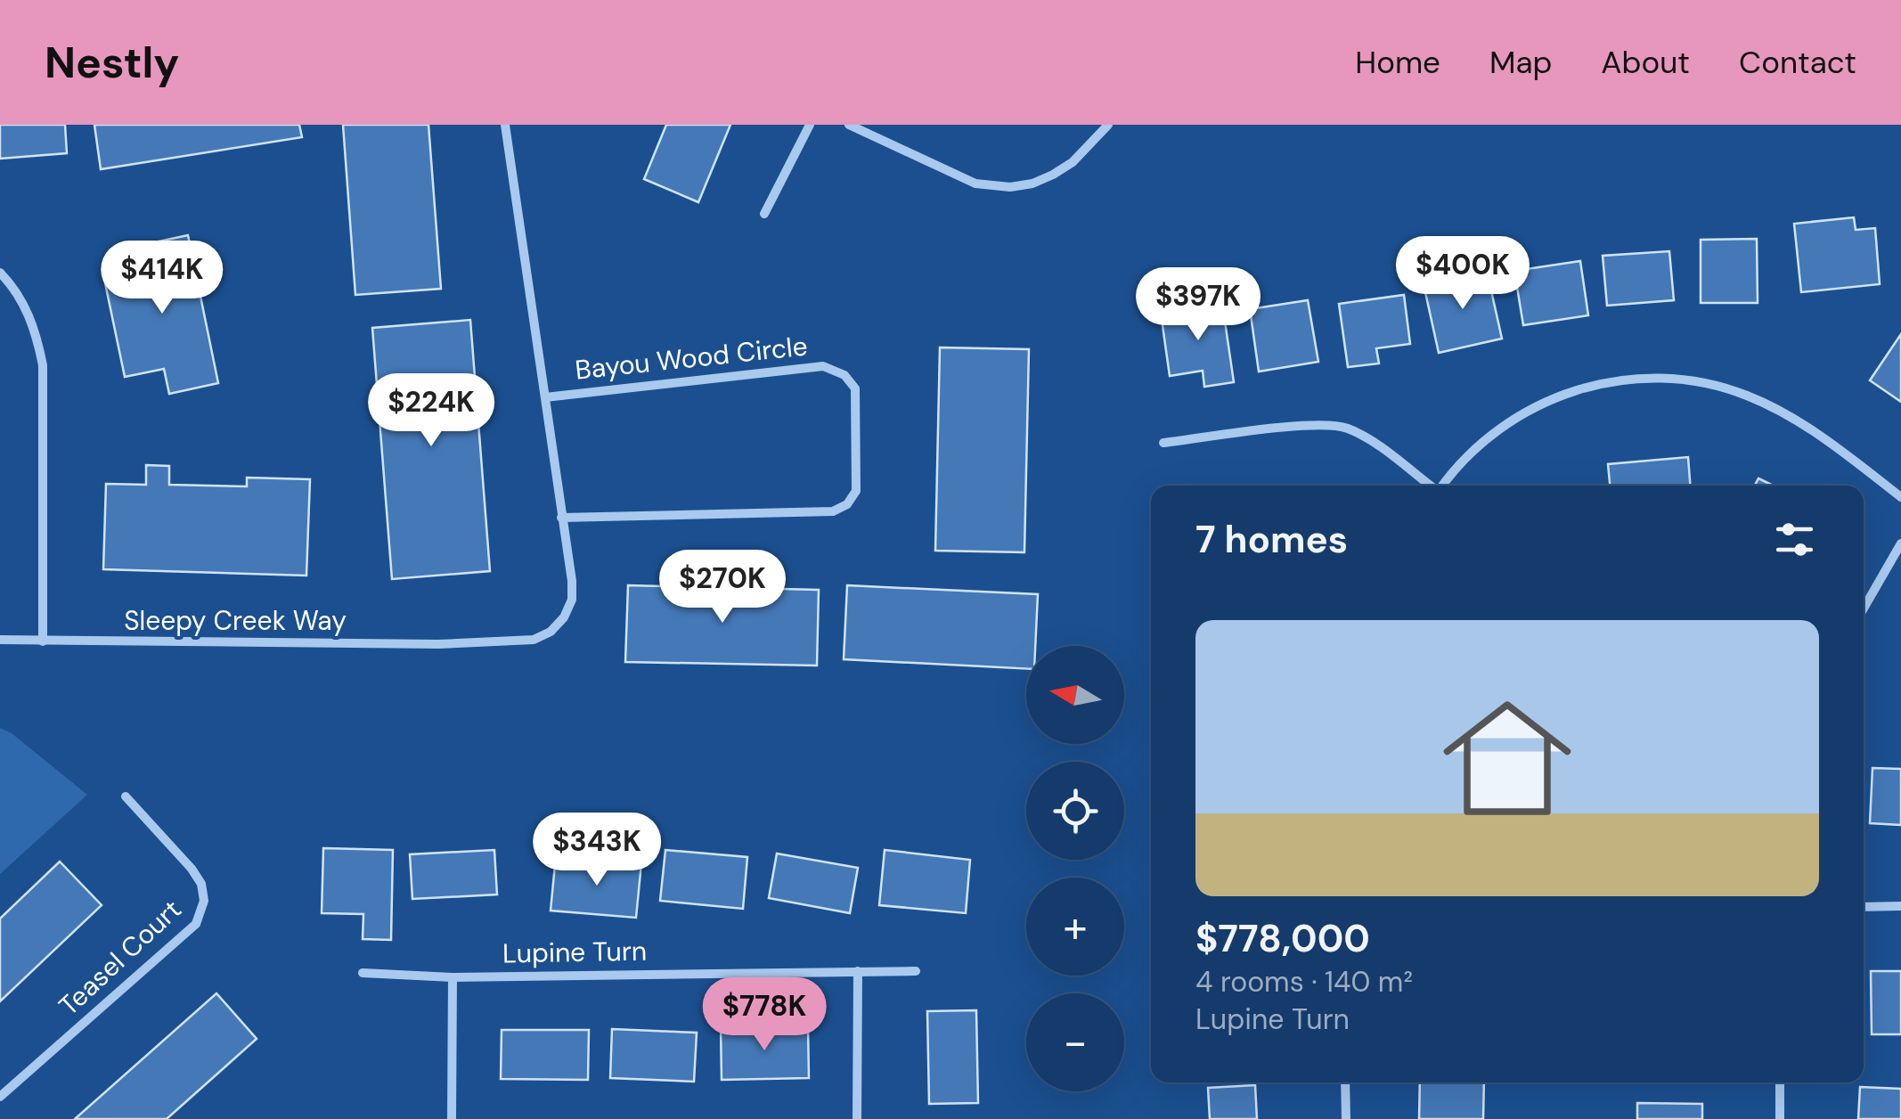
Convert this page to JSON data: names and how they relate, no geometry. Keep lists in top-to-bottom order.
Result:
{
  "streets": {
    "street": [
      "Bayou Wood Circle",
      "Sleepy Creek Way",
      "Lupine Turn",
      "Teasel Court"
    ]
  },
  "crossings": [
    ["Bayou Wood Circle", "Sleepy Creek Way"]
  ],
  "north": "left",
  "page": {
    "header": "Nestly",
    "nav": [
      "Home",
      "Map",
      "About",
      "Contact"
    ],
    "price": [
      "$400K",
      "$414K",
      "$397K",
      "$224K",
      "$270K",
      "$343K",
      "$778K"
    ],
    "heading": "7 homes",
    "list": [
      {
        "name": "$778,000",
        "note": "4 rooms · 140 m² · Lupine Turn"
      }
    ],
    "map_buttons": ["+", "−"]
  }
}
